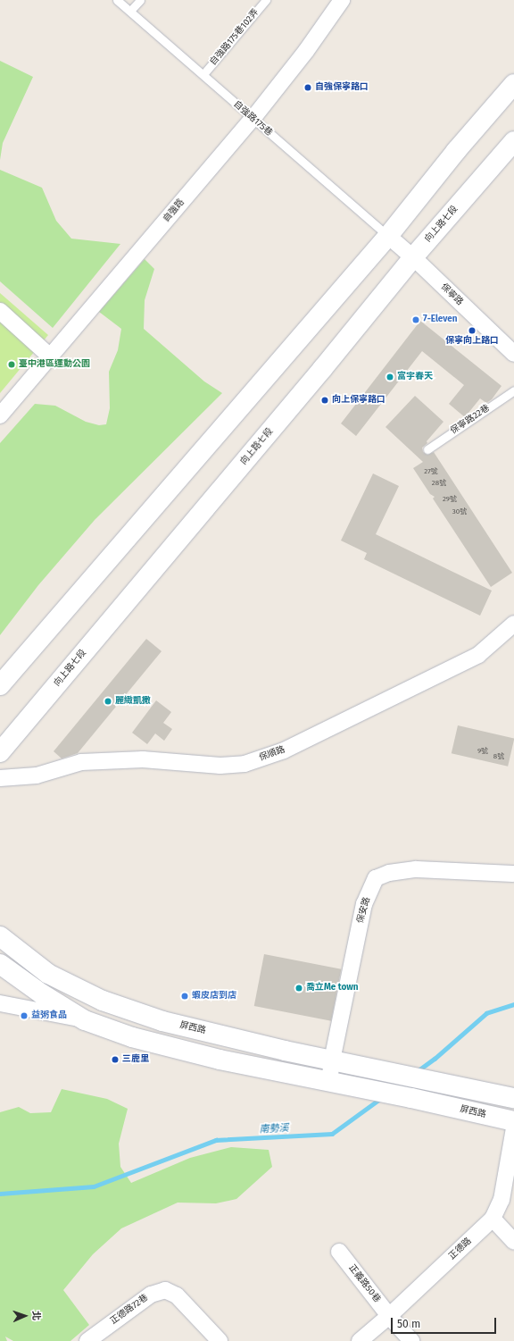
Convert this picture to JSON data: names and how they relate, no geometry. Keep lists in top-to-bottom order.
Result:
{
  "streets": {
    "main road": ["向上路七段", "屏西路"],
    "street": [
      "自強路",
      "保寧路",
      "保順路",
      "保安路",
      "正德路",
      "正義路50巷",
      "正德路72巷"
    ],
    "lane": ["自強路175巷102弄", "自強路175巷", "保寧路22巷"]
  },
  "crossings": [
    ["自強路175巷102弄", "自強路175巷"],
    ["自強路175巷", "自強路"],
    ["自強路175巷", "保寧路"],
    ["向上路七段", "保寧路"],
    ["保安路", "屏西路"],
    ["正德路", "正義路50巷"]
  ],
  "water": ["南勢溪"],
  "places": [
    "自強保寧路口",
    "7-Eleven",
    "保寧向上路口",
    "臺中港區運動公園",
    "富宇春天",
    "向上保寧路口",
    "麗緻凱撒",
    "喬立Me town",
    "蝦皮店到店",
    "益粥食品",
    "三鹿里"
  ],
  "house_numbers": [
    "27號",
    "28號",
    "29號",
    "30號",
    "9號",
    "8號"
  ],
  "scale_bar": "50 m",
  "north": "right"
}
